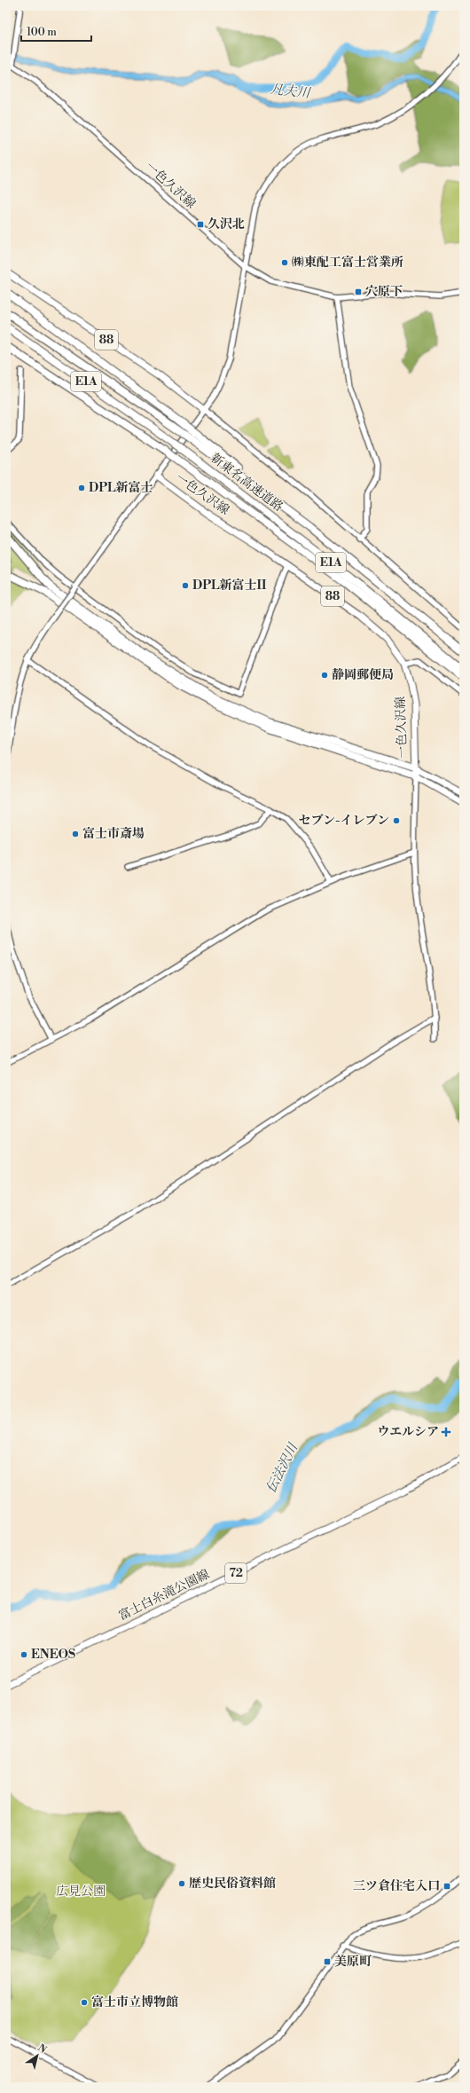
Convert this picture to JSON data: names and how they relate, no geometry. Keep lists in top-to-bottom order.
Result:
{
  "streets": {
    "highway": ["E1A", "新東名高速道路"],
    "main road": [
      "一色久沢線",
      "88",
      "72",
      "富士白糸滝公園線"
    ]
  },
  "crossings": [
    ["一色久沢線", "88"]
  ],
  "water": ["凡夫川", "伝法沢川"],
  "parks": ["広見公園"],
  "places": {
    "transit": [
      "久沢北",
      "穴原下",
      "三ツ倉住宅入口",
      "美原町"
    ],
    "other": [
      "㈱東配工富士営業所",
      "DPL新富士",
      "DPL新富士II",
      "静岡郵便局",
      "セブン-イレブン",
      "富士市斎場",
      "ENEOS",
      "歴史民俗資料館",
      "富士市立博物館"
    ],
    "health": ["ウエルシア"]
  },
  "scale_bar": "100 m",
  "north": "top right"
}
